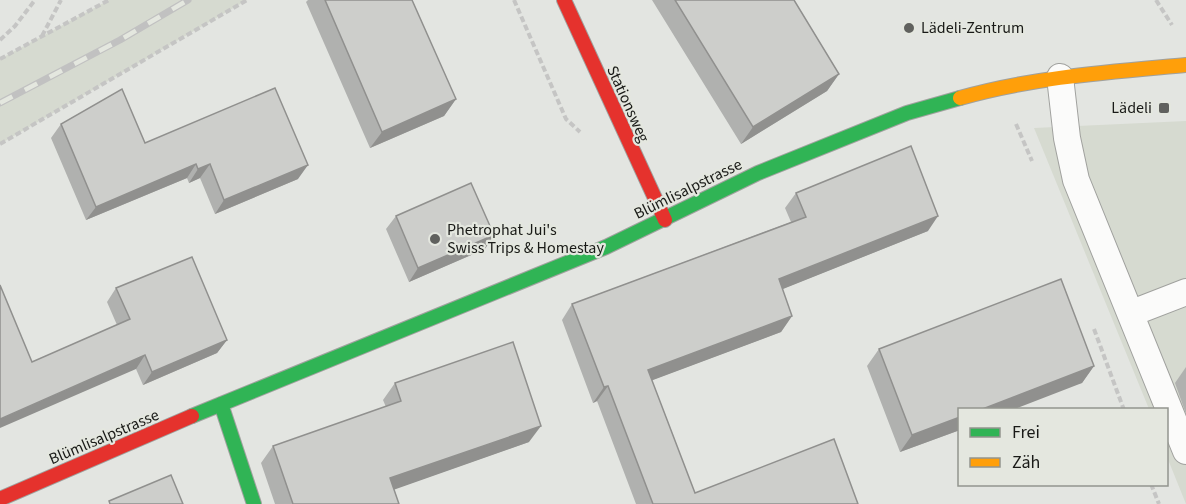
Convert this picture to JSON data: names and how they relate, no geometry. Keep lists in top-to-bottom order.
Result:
{
  "streets": {
    "street": ["Stationsweg", "Blümlisalpstrasse"]
  },
  "crossings": [
    ["Stationsweg", "Blümlisalpstrasse"]
  ],
  "places": {
    "other": ["Lädeli-Zentrum", "Phetrophat Jui's Swiss Trips & Homestay"],
    "transit": ["Lädeli"]
  },
  "legend": ["Frei", "Zäh"]
}
